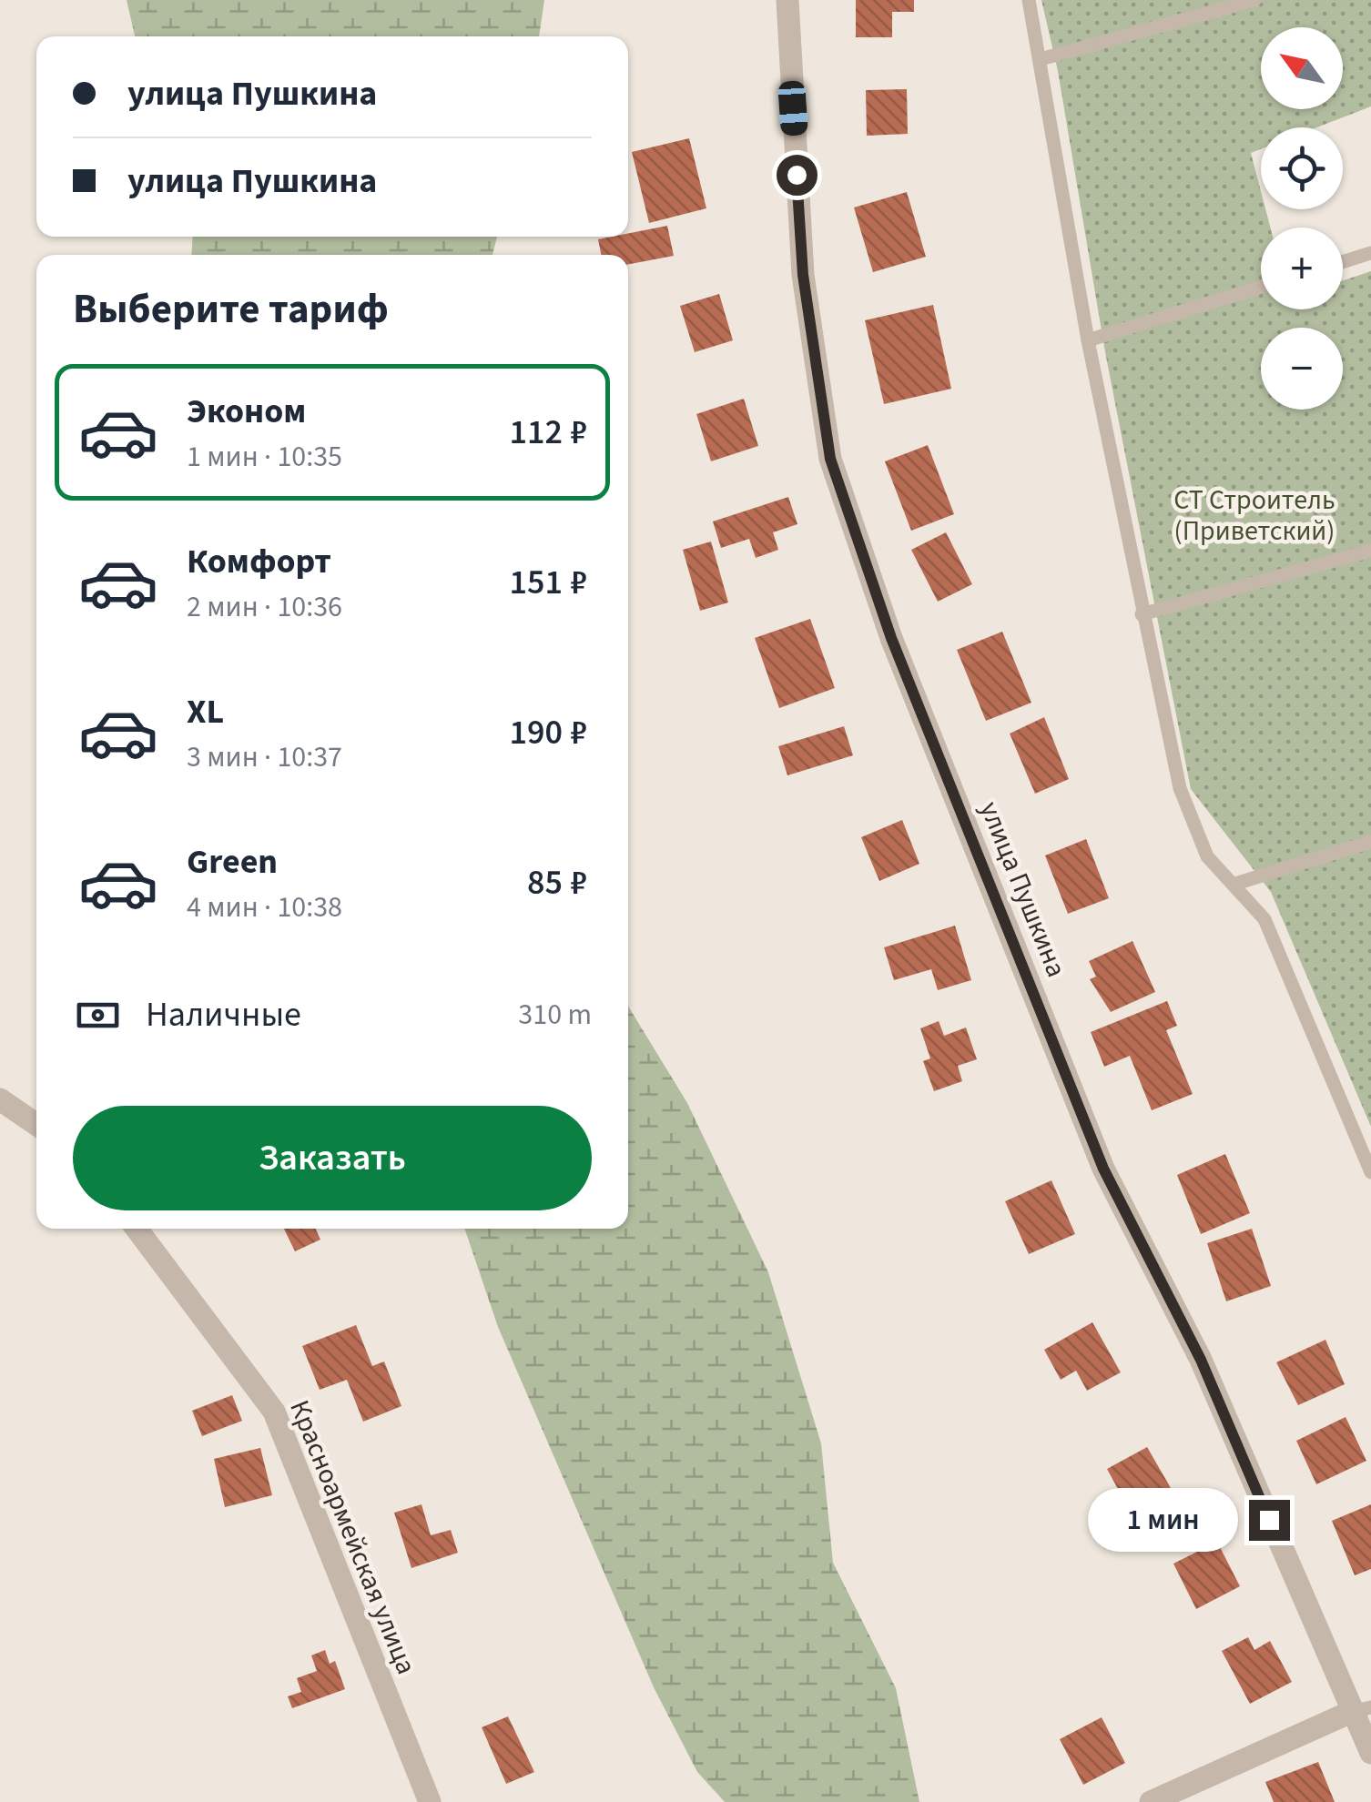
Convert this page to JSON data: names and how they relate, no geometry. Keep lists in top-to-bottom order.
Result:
{
  "streets": {
    "street": ["улица Пушкина", "Красноармейская улица"]
  },
  "parks": ["СТ Строитель (Приветский)"],
  "north": "top left",
  "page": {
    "map_buttons": ["+", "−"],
    "banner": ["улица Пушкина", "улица Пушкина"],
    "heading": "Выберите тариф",
    "list": [
      {
        "name": "Эконом",
        "note": "1 мин · 10:35",
        "value": "112 ₽"
      },
      {
        "name": "Комфорт",
        "note": "2 мин · 10:36",
        "value": "151 ₽"
      },
      {
        "name": "XL",
        "note": "3 мин · 10:37",
        "value": "190 ₽"
      },
      {
        "name": "Green",
        "note": "4 мин · 10:38",
        "value": "85 ₽"
      }
    ],
    "pay": ["Наличные", "310 m"],
    "buttons": "Заказать",
    "bubble": "1 мин"
  }
}
